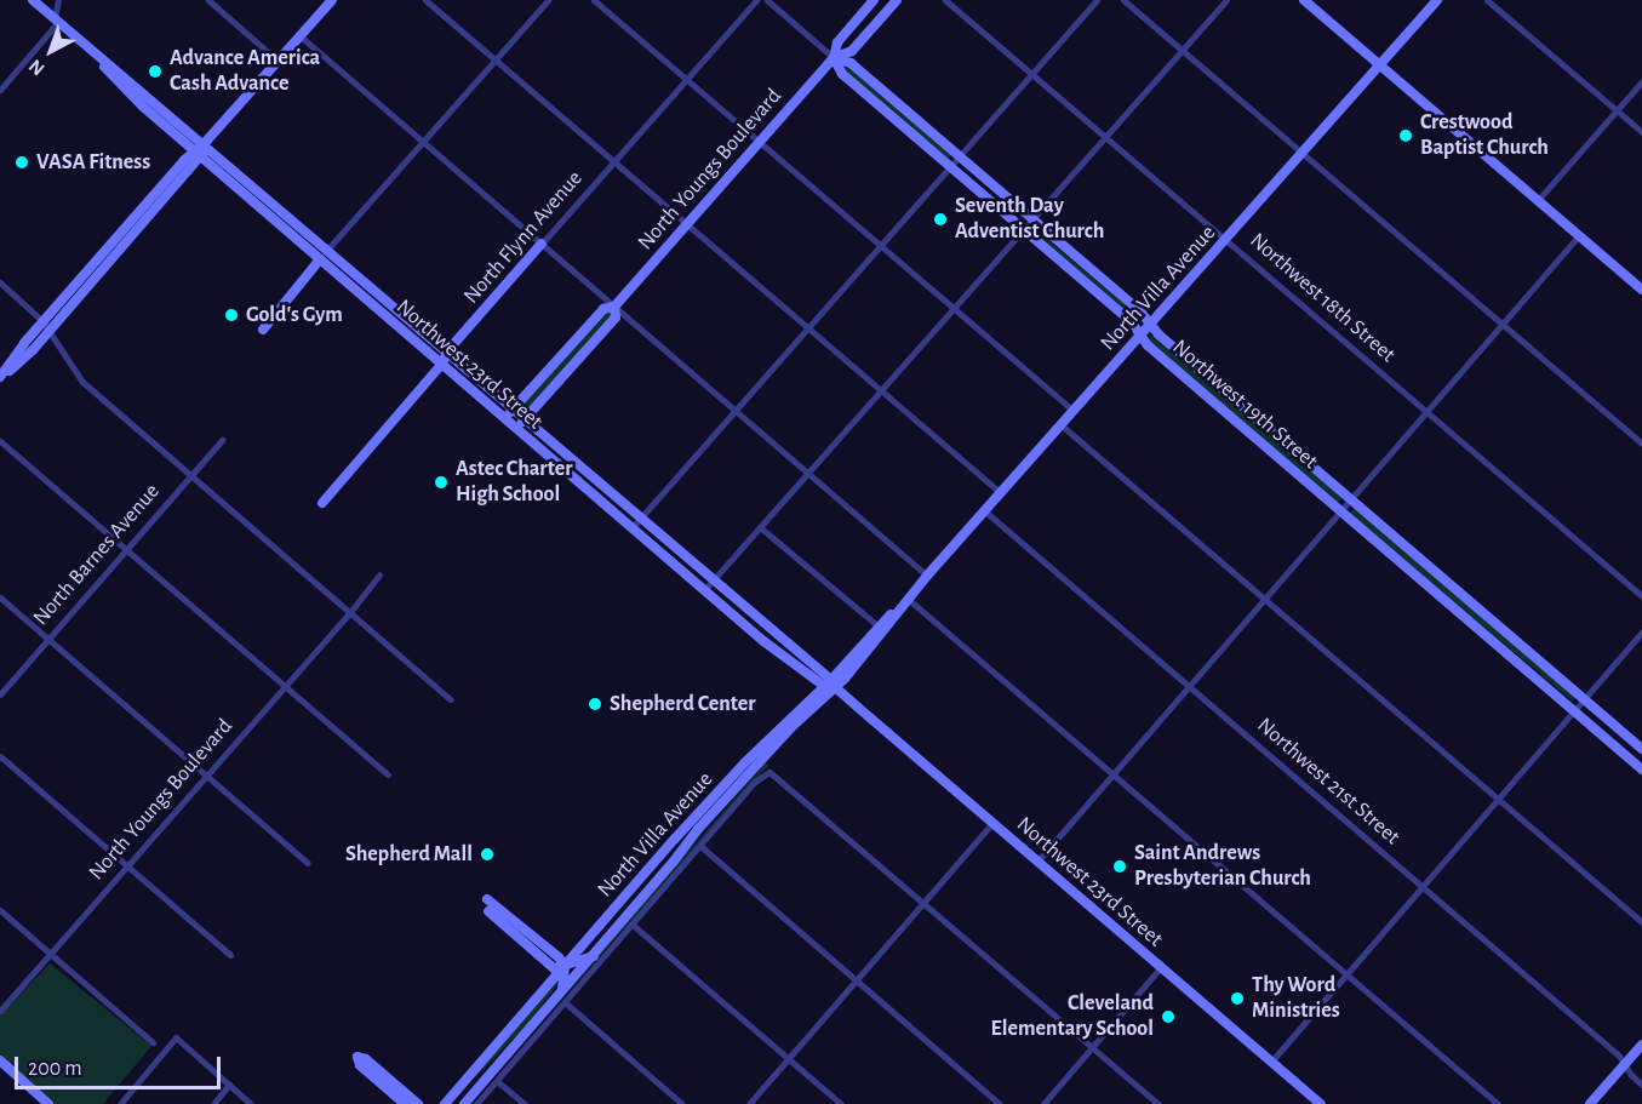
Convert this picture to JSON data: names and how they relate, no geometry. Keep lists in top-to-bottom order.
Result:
{
  "streets": {
    "main road": [
      "North Youngs Boulevard",
      "North Flynn Avenue",
      "North Villa Avenue",
      "Northwest 23rd Street",
      "Northwest 19th Street"
    ],
    "street": ["Northwest 18th Street", "North Barnes Avenue", "Northwest 21st Street"]
  },
  "crossings": [
    ["North Youngs Boulevard", "Northwest 23rd Street"],
    ["North Youngs Boulevard", "Northwest 19th Street"],
    ["North Flynn Avenue", "Northwest 23rd Street"],
    ["North Villa Avenue", "Northwest 18th Street"],
    ["North Villa Avenue", "Northwest 23rd Street"],
    ["North Villa Avenue", "Northwest 19th Street"],
    ["North Villa Avenue", "Northwest 21st Street"]
  ],
  "places": [
    "Advance America Cash Advance",
    "Crestwood Baptist Church",
    "VASA Fitness",
    "Seventh Day Adventist Church",
    "Gold's Gym",
    "Astec Charter High School",
    "Shepherd Center",
    "Shepherd Mall",
    "Saint Andrews Presbyterian Church",
    "Thy Word Ministries",
    "Cleveland Elementary School"
  ],
  "scale_bar": "200 m",
  "north": "bottom left"
}
